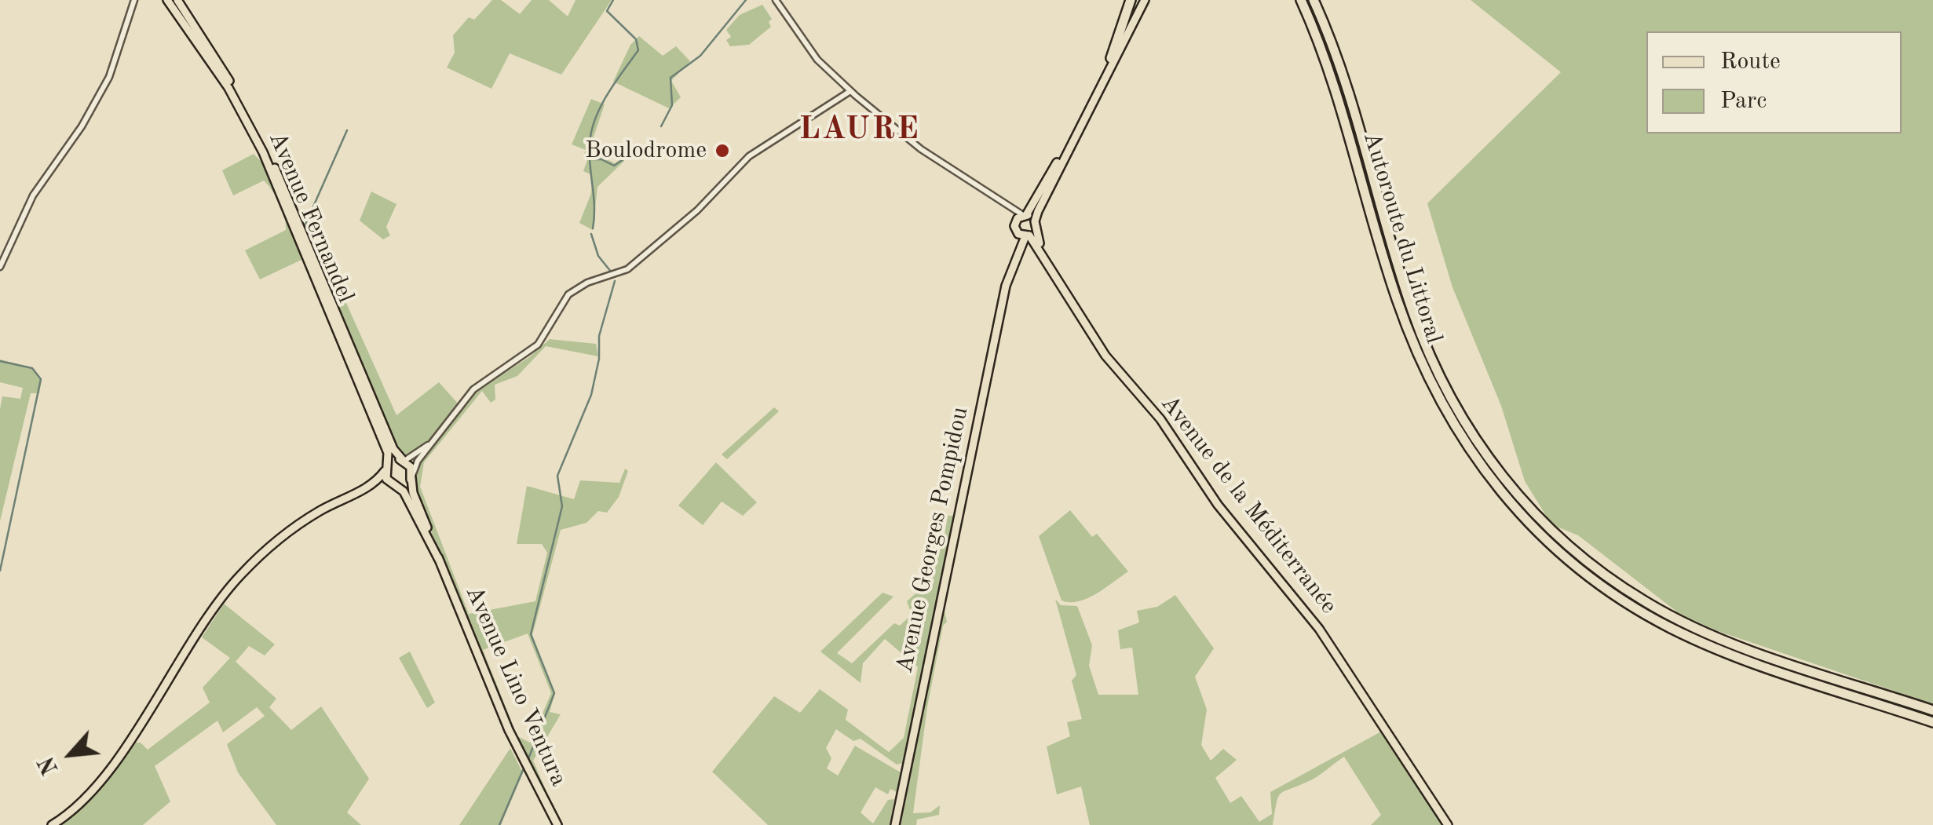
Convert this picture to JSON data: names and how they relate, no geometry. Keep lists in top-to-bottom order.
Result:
{
  "streets": {
    "highway": ["Autoroute du Littoral"],
    "main road": [
      "Avenue Fernandel",
      "Avenue de la Méditerranée",
      "Avenue Georges Pompidou",
      "Avenue Lino Ventura"
    ]
  },
  "crossings": [
    ["Avenue Fernandel", "Avenue Lino Ventura"],
    ["Avenue de la Méditerranée", "Avenue Georges Pompidou"]
  ],
  "districts": ["LAURE"],
  "places": ["Boulodrome"],
  "legend": ["Route", "Parc"],
  "north": "bottom left"
}
